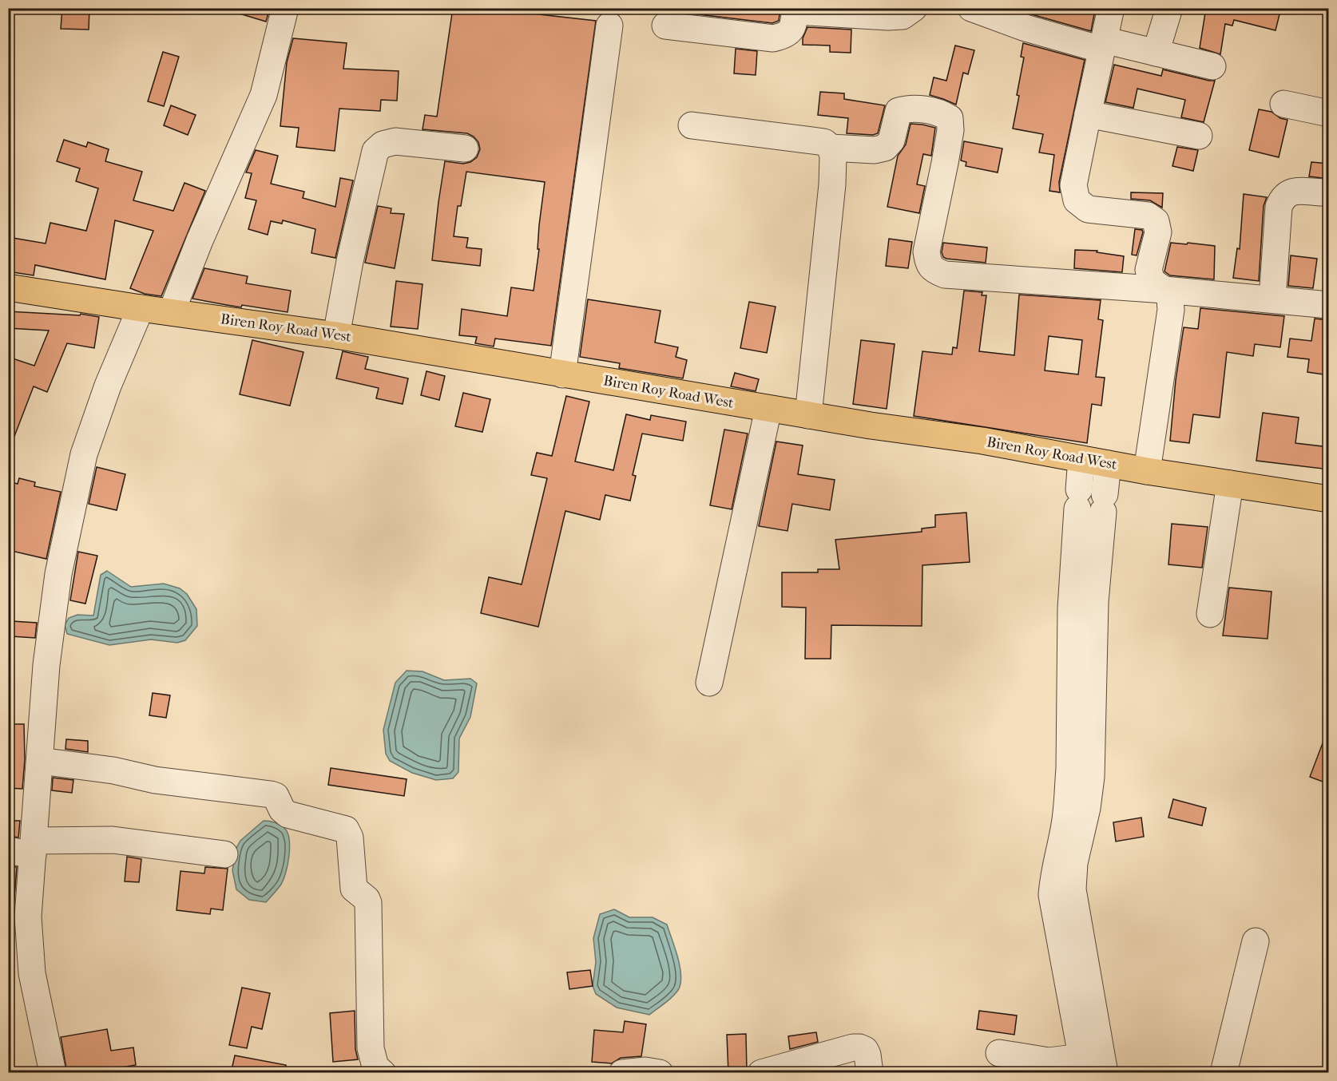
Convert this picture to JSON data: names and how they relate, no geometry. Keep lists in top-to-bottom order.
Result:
{
  "streets": {
    "main road": ["Biren Roy Road West"]
  }
}
